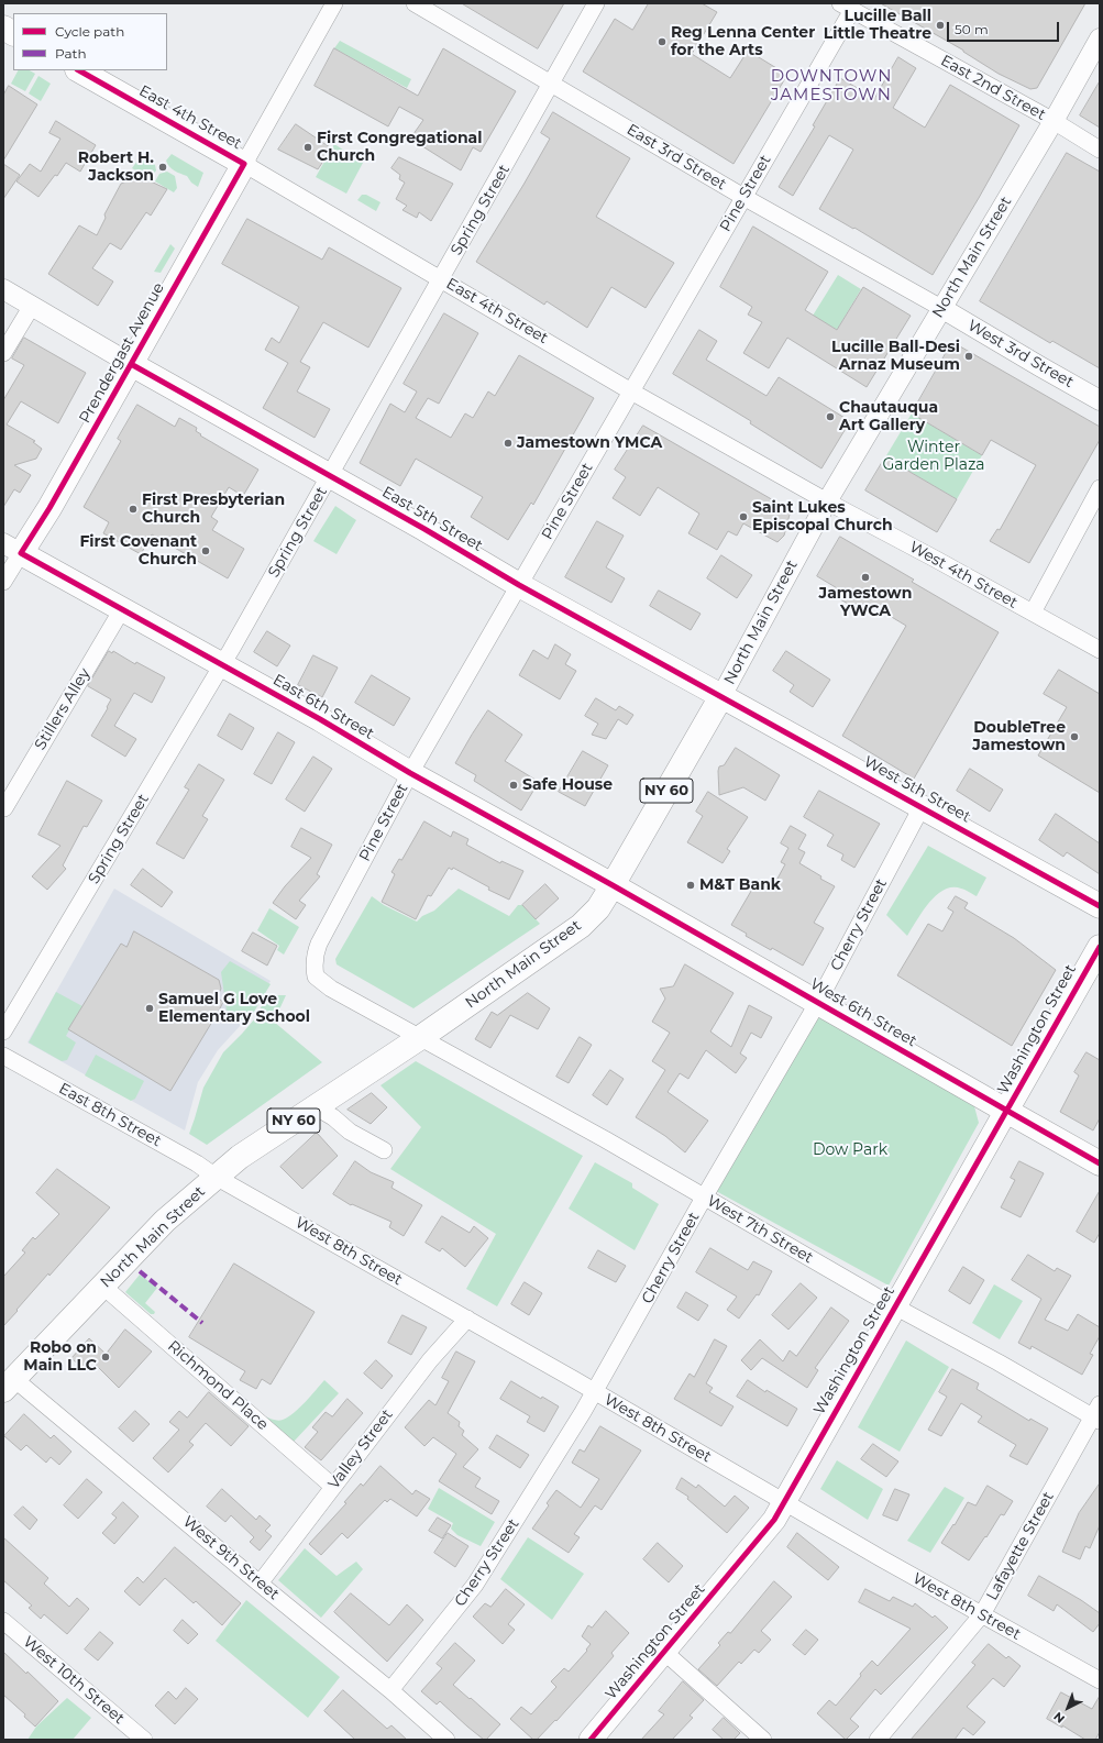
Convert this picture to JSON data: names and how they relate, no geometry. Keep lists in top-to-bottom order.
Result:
{
  "streets": {
    "main road": [
      "East 4th Street",
      "North Main Street",
      "Prendergast Avenue",
      "East 5th Street",
      "East 6th Street",
      "West 5th Street",
      "NY 60",
      "West 6th Street",
      "Washington Street"
    ],
    "street": [
      "East 2nd Street",
      "East 3rd Street",
      "Pine Street",
      "Spring Street",
      "West 3rd Street",
      "West 4th Street",
      "Stillers Alley",
      "Cherry Street",
      "East 8th Street",
      "West 7th Street",
      "West 8th Street",
      "Richmond Place",
      "Valley Street",
      "Lafayette Street",
      "West 9th Street",
      "West 10th Street"
    ]
  },
  "crossings": [
    ["East 2nd Street", "Pine Street"],
    ["East 2nd Street", "North Main Street"],
    ["East 4th Street", "Pine Street"],
    ["East 4th Street", "Spring Street"],
    ["East 4th Street", "North Main Street"],
    ["East 4th Street", "Prendergast Avenue"],
    ["East 4th Street", "West 4th Street"],
    ["East 3rd Street", "Pine Street"],
    ["East 3rd Street", "Spring Street"],
    ["East 3rd Street", "North Main Street"],
    ["East 3rd Street", "West 3rd Street"],
    ["Pine Street", "East 5th Street"],
    ["Pine Street", "East 6th Street"],
    ["Pine Street", "West 7th Street"],
    ["Spring Street", "East 5th Street"],
    ["Spring Street", "East 6th Street"],
    ["North Main Street", "West 3rd Street"],
    ["North Main Street", "East 5th Street"],
    ["North Main Street", "West 4th Street"],
    ["North Main Street", "East 6th Street"],
    ["North Main Street", "West 5th Street"],
    ["North Main Street", "NY 60"],
    ["North Main Street", "West 6th Street"],
    ["North Main Street", "East 8th Street"],
    ["North Main Street", "West 7th Street"],
    ["North Main Street", "West 8th Street"],
    ["North Main Street", "Richmond Place"],
    ["North Main Street", "West 9th Street"],
    ["Prendergast Avenue", "East 5th Street"],
    ["Prendergast Avenue", "East 6th Street"],
    ["East 5th Street", "West 5th Street"],
    ["East 6th Street", "Stillers Alley"],
    ["East 6th Street", "West 6th Street"],
    ["West 5th Street", "Cherry Street"],
    ["NY 60", "West 6th Street"],
    ["Cherry Street", "West 6th Street"],
    ["Cherry Street", "West 7th Street"],
    ["Cherry Street", "West 8th Street"],
    ["Cherry Street", "West 9th Street"],
    ["West 6th Street", "Washington Street"],
    ["Washington Street", "West 7th Street"],
    ["Washington Street", "West 8th Street"],
    ["East 8th Street", "West 8th Street"],
    ["West 7th Street", "Lafayette Street"],
    ["West 8th Street", "Valley Street"],
    ["West 8th Street", "Lafayette Street"],
    ["Richmond Place", "Valley Street"],
    ["Valley Street", "West 9th Street"]
  ],
  "districts": ["DOWNTOWN JAMESTOWN"],
  "parks": ["Winter Garden Plaza", "Dow Park"],
  "places": [
    "Lucille Ball Little Theatre",
    "Reg Lenna Center for the Arts",
    "First Congregational Church",
    "Robert H. Jackson",
    "Lucille Ball-Desi Arnaz Museum",
    "Chautauqua Art Gallery",
    "Jamestown YMCA",
    "First Presbyterian Church",
    "Saint Lukes Episcopal Church",
    "First Covenant Church",
    "Jamestown YWCA",
    "DoubleTree Jamestown",
    "Safe House",
    "M&T Bank",
    "Samuel G Love Elementary School",
    "Robo on Main LLC"
  ],
  "legend": ["Cycle path", "Path"],
  "scale_bar": "50 m",
  "north": "bottom left"
}
